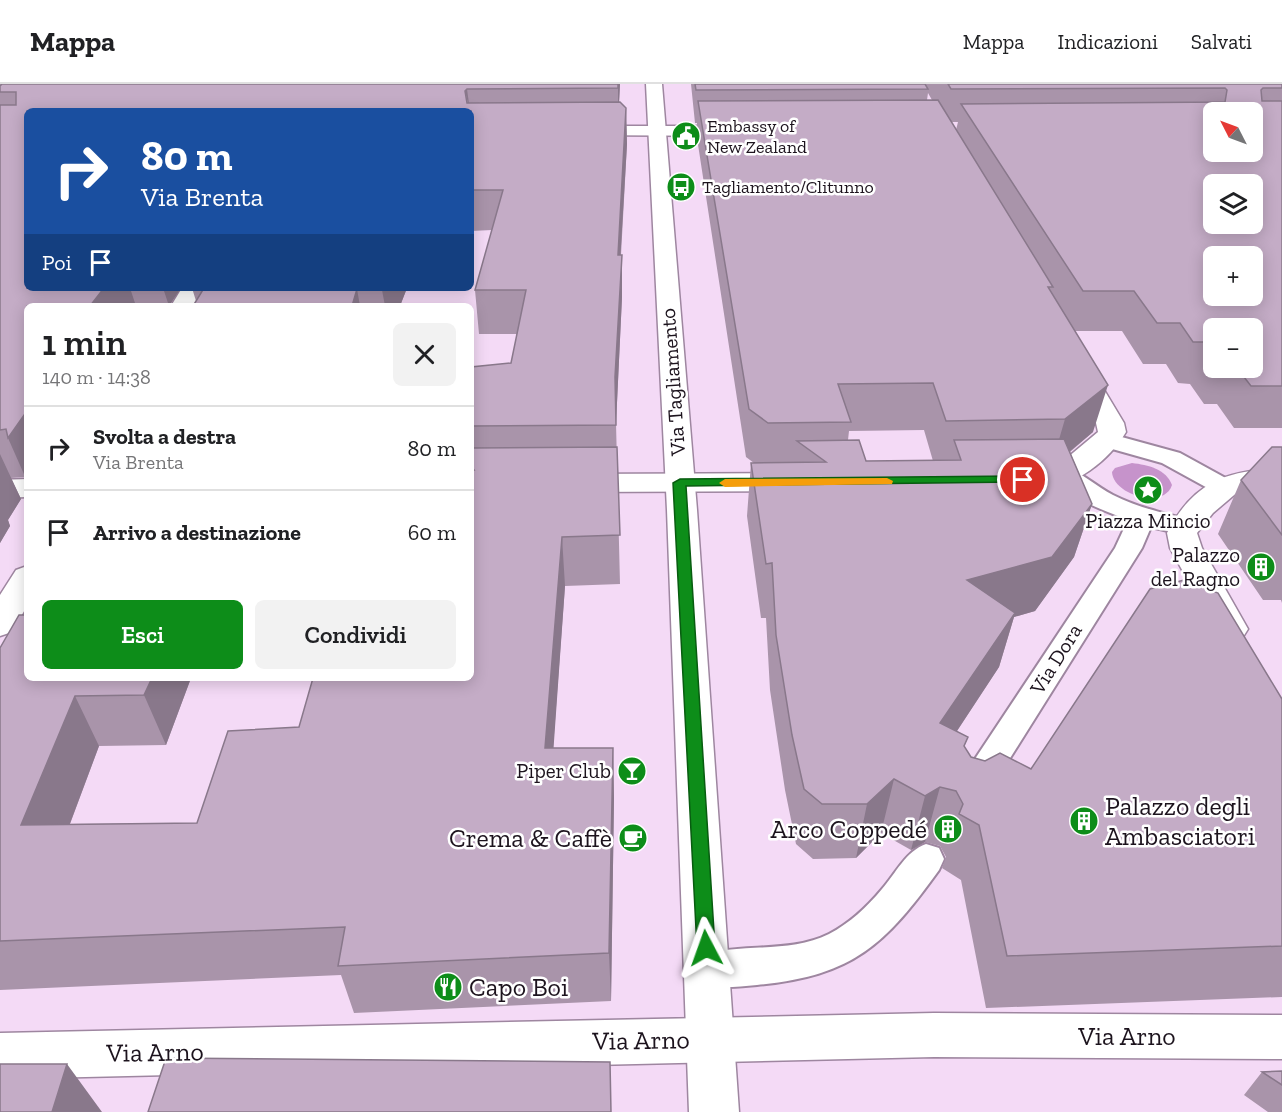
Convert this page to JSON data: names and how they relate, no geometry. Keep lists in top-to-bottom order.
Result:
{
  "streets": {
    "street": ["Via Tagliamento", "Via Dora", "Via Arno"]
  },
  "crossings": [
    ["Via Tagliamento", "Via Arno"]
  ],
  "places": {
    "public building": ["Embassy of New Zealand"],
    "bus stop": ["Tagliamento/Clitunno"],
    "place": ["Piazza Mincio"],
    "building": ["Palazzo del Ragno", "Palazzo degli Ambasciatori", "Arco Coppedé"],
    "bar": ["Piper Club"],
    "cafe": ["Crema & Caffè"],
    "restaurant": ["Capo Boi"]
  },
  "north": "top left",
  "page": {
    "header": "Mappa",
    "nav": ["Mappa", "Indicazioni", "Salvati"],
    "map_buttons": ["+", "−"],
    "turn": ["80 m", "Via Brenta"],
    "then": "Poi",
    "heading": ["1 min", "140 m · 14:38"],
    "list": [
      {
        "name": "Svolta a destra",
        "note": "Via Brenta",
        "value": "80 m"
      },
      {
        "name": "Arrivo a destinazione",
        "value": "60 m"
      }
    ],
    "buttons": ["Esci", "Condividi"]
  }
}
